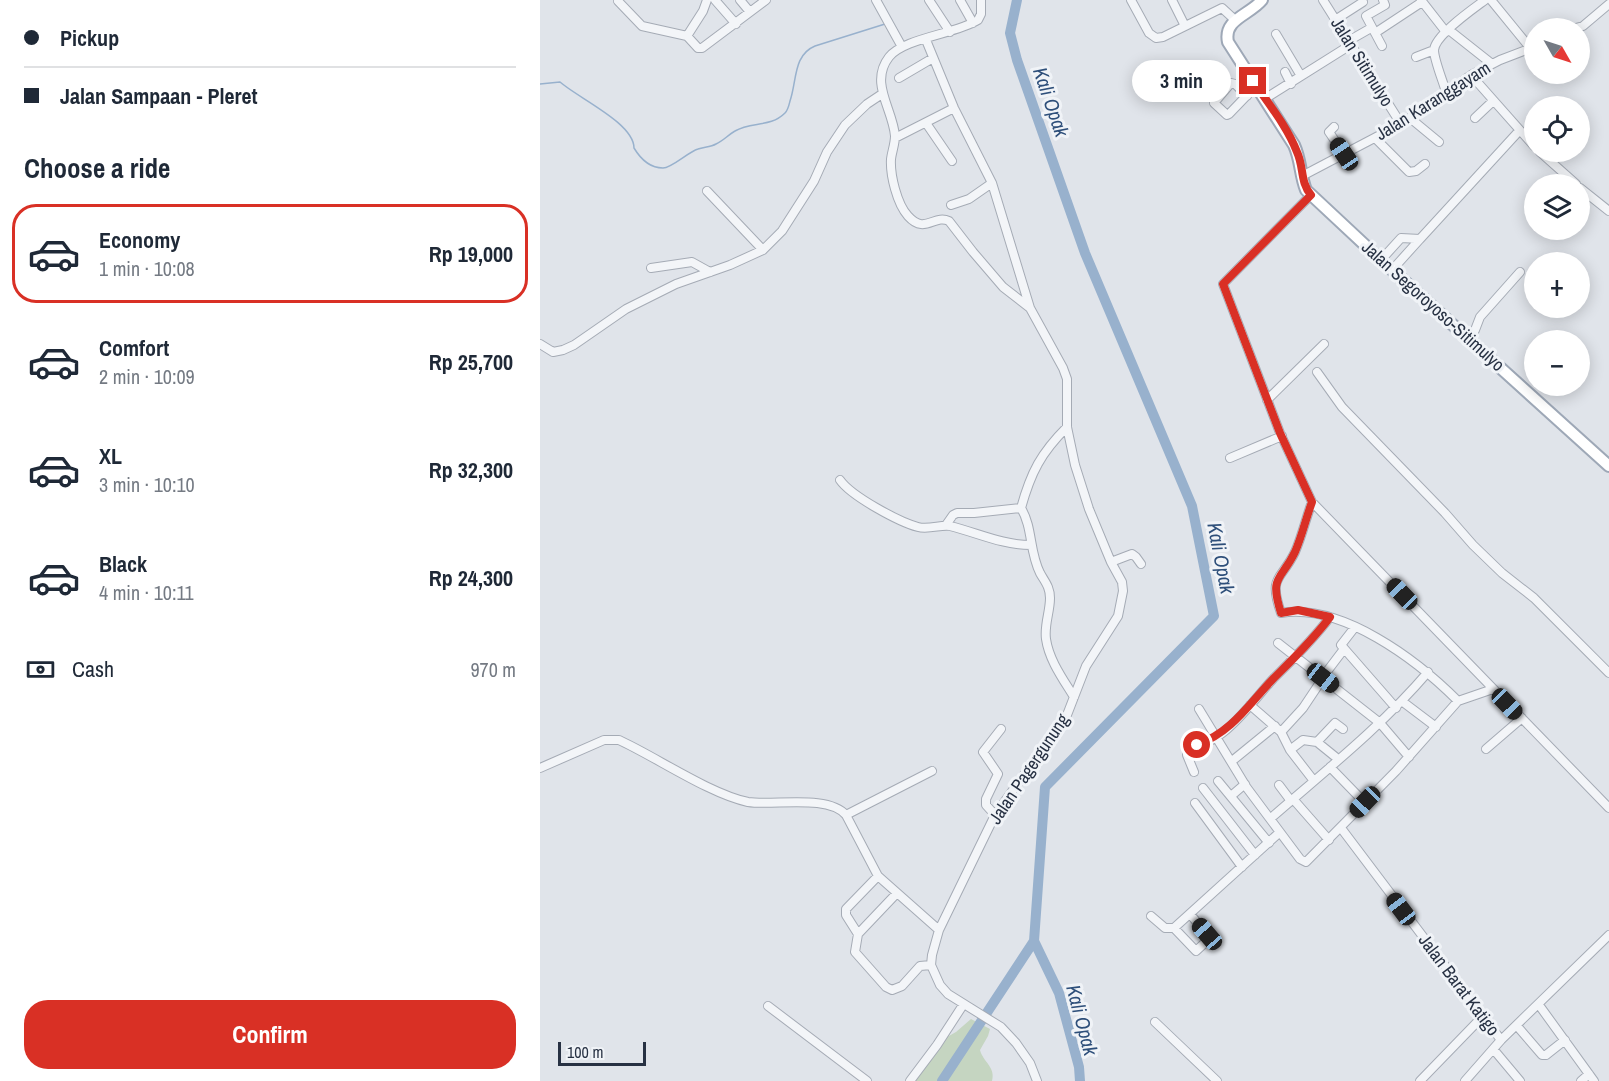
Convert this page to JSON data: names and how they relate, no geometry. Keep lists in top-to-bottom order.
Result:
{
  "streets": {
    "main road": ["Jalan Segoroyoso-Sitimulyo"],
    "street": [
      "Jalan Sitimulyo",
      "Jalan Karanggayam",
      "Jalan Pagergunung",
      "Jalan Barat Katigo"
    ]
  },
  "crossings": [
    ["Jalan Sitimulyo", "Jalan Karanggayam"]
  ],
  "water": ["Kali Opak"],
  "scale_bar": "100 m",
  "north": "bottom right",
  "page": {
    "banner": ["Pickup", "Jalan Sampaan - Pleret"],
    "map_buttons": ["+", "−"],
    "bubble": "3 min",
    "heading": "Choose a ride",
    "list": [
      {
        "name": "Economy",
        "note": "1 min · 10:08",
        "value": "Rp 19,000"
      },
      {
        "name": "Comfort",
        "note": "2 min · 10:09",
        "value": "Rp 25,700"
      },
      {
        "name": "XL",
        "note": "3 min · 10:10",
        "value": "Rp 32,300"
      },
      {
        "name": "Black",
        "note": "4 min · 10:11",
        "value": "Rp 24,300"
      }
    ],
    "pay": ["Cash", "970 m"],
    "buttons": "Confirm",
    "scale": "100 m"
  }
}
